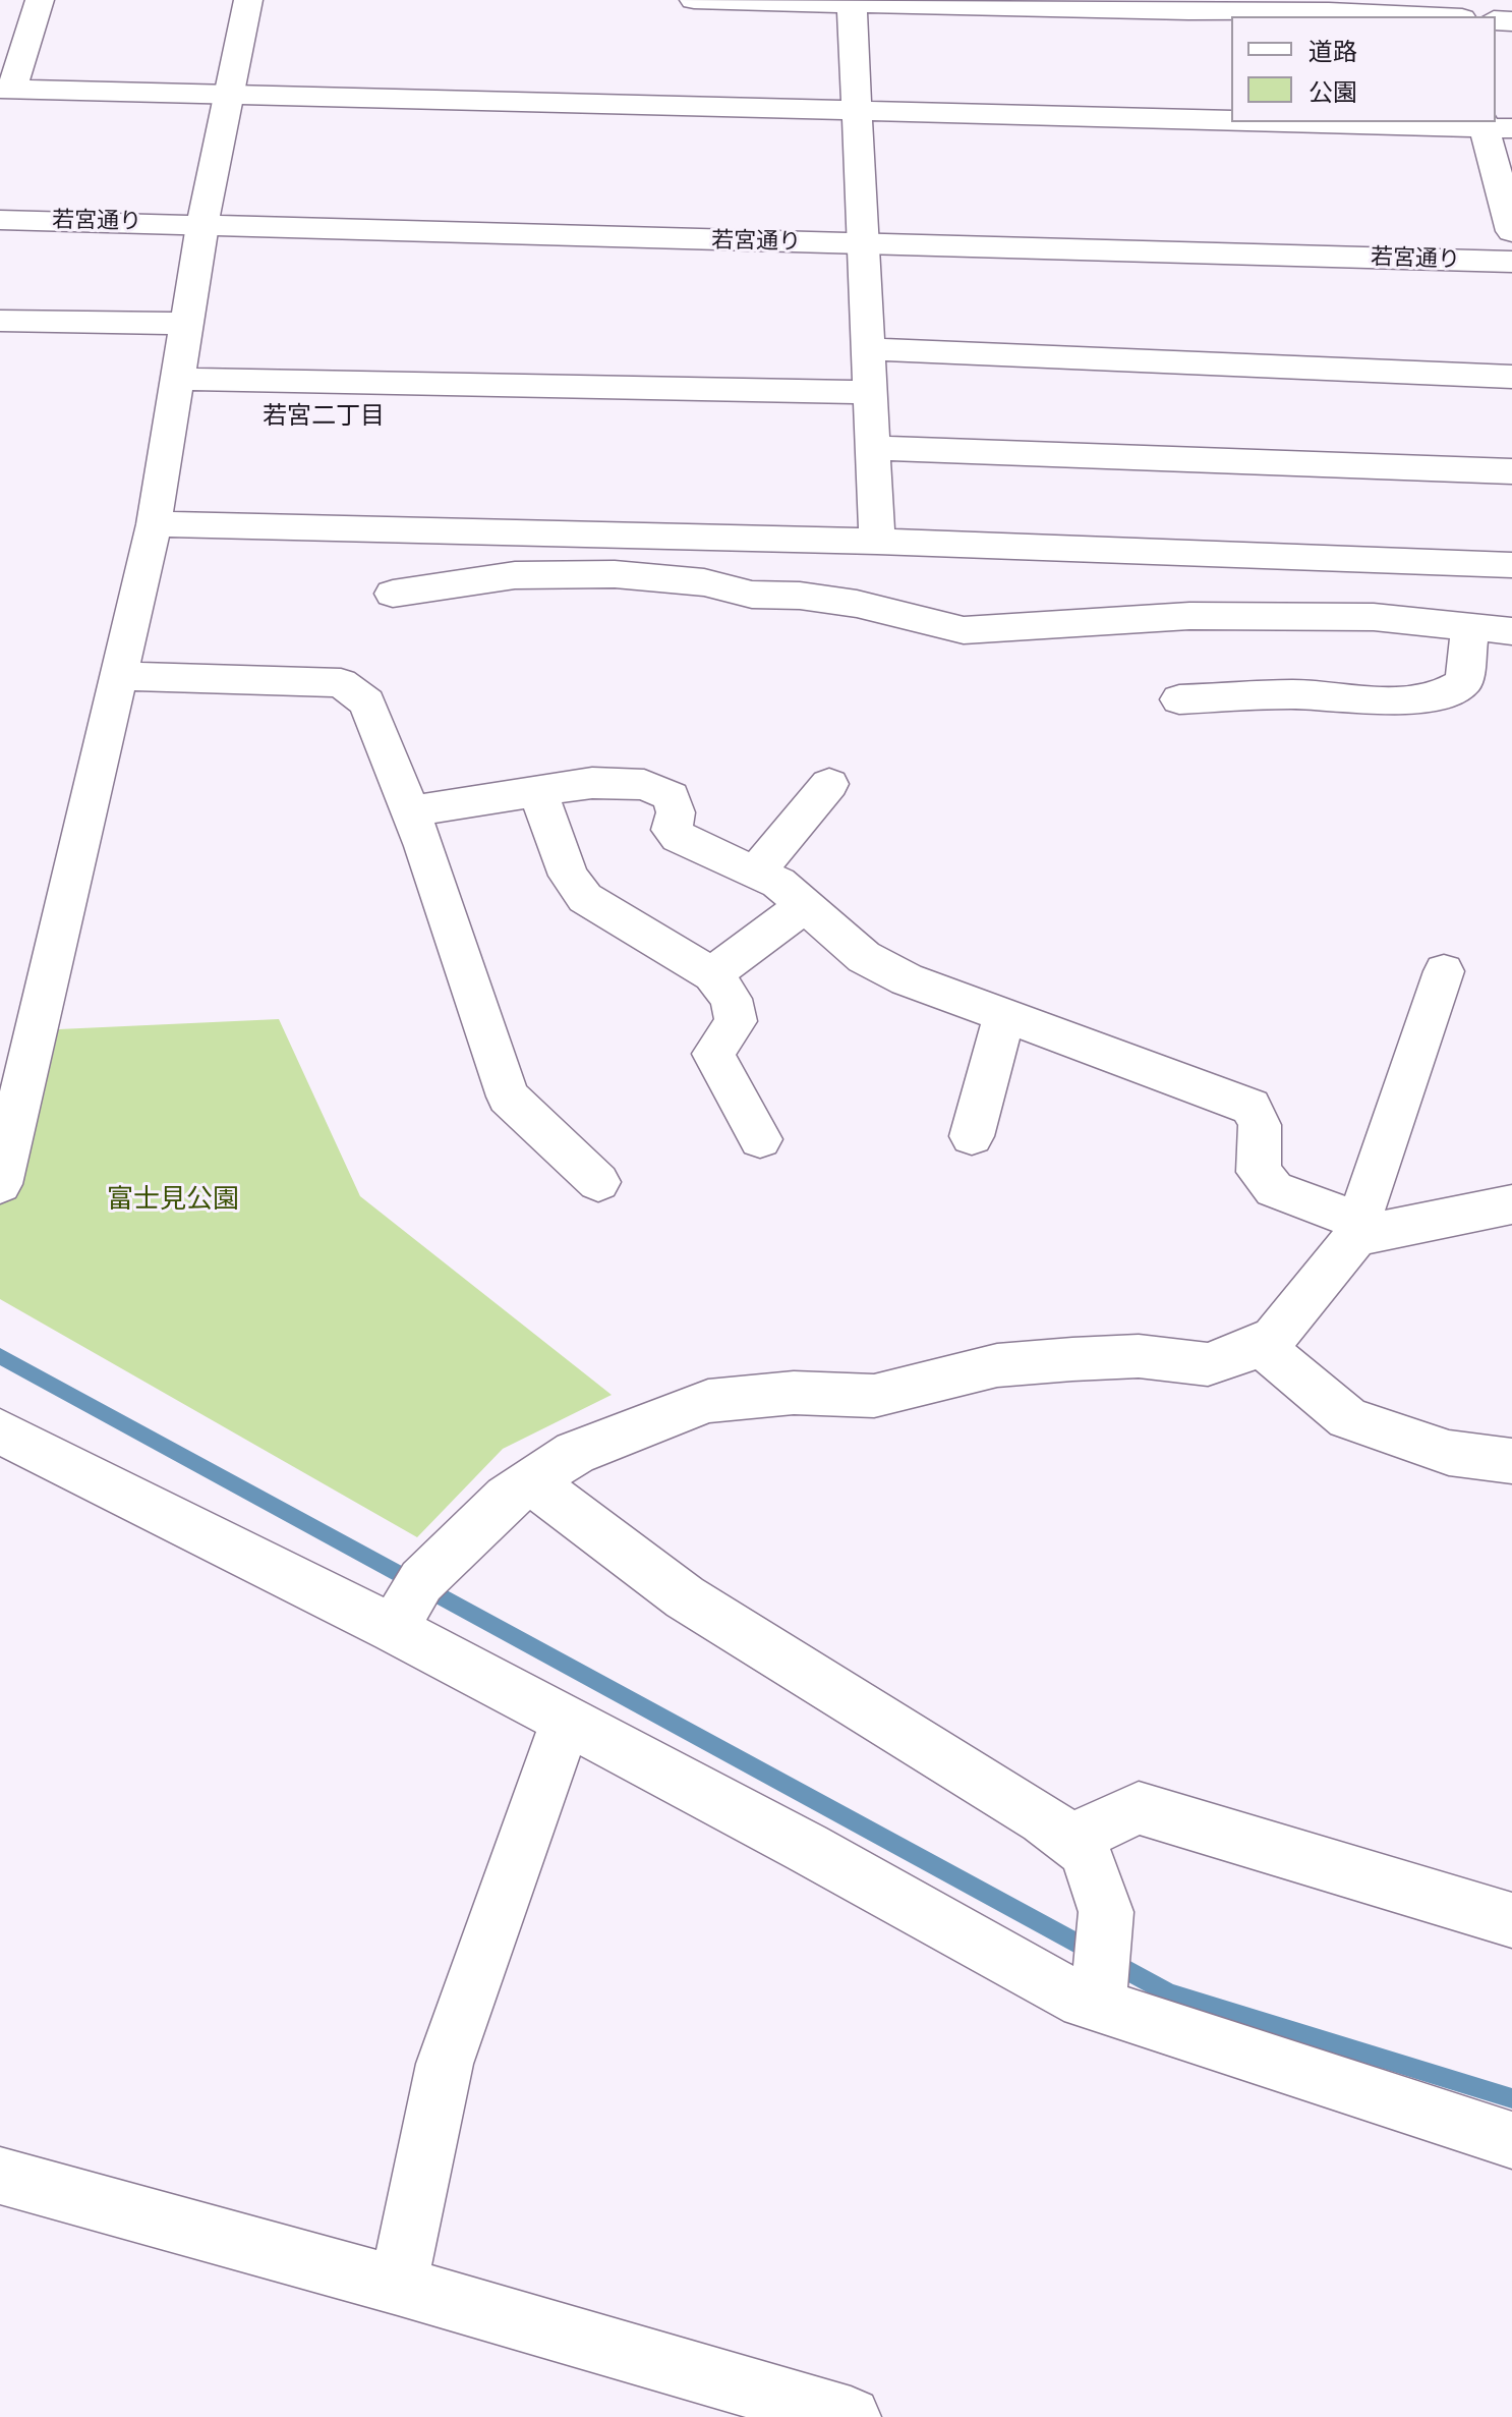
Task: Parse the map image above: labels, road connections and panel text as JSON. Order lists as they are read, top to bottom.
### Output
{
  "streets": {
    "street": ["若宮通り"]
  },
  "districts": ["若宮二丁目"],
  "parks": ["富士見公園"],
  "legend": ["道路", "公園"]
}
